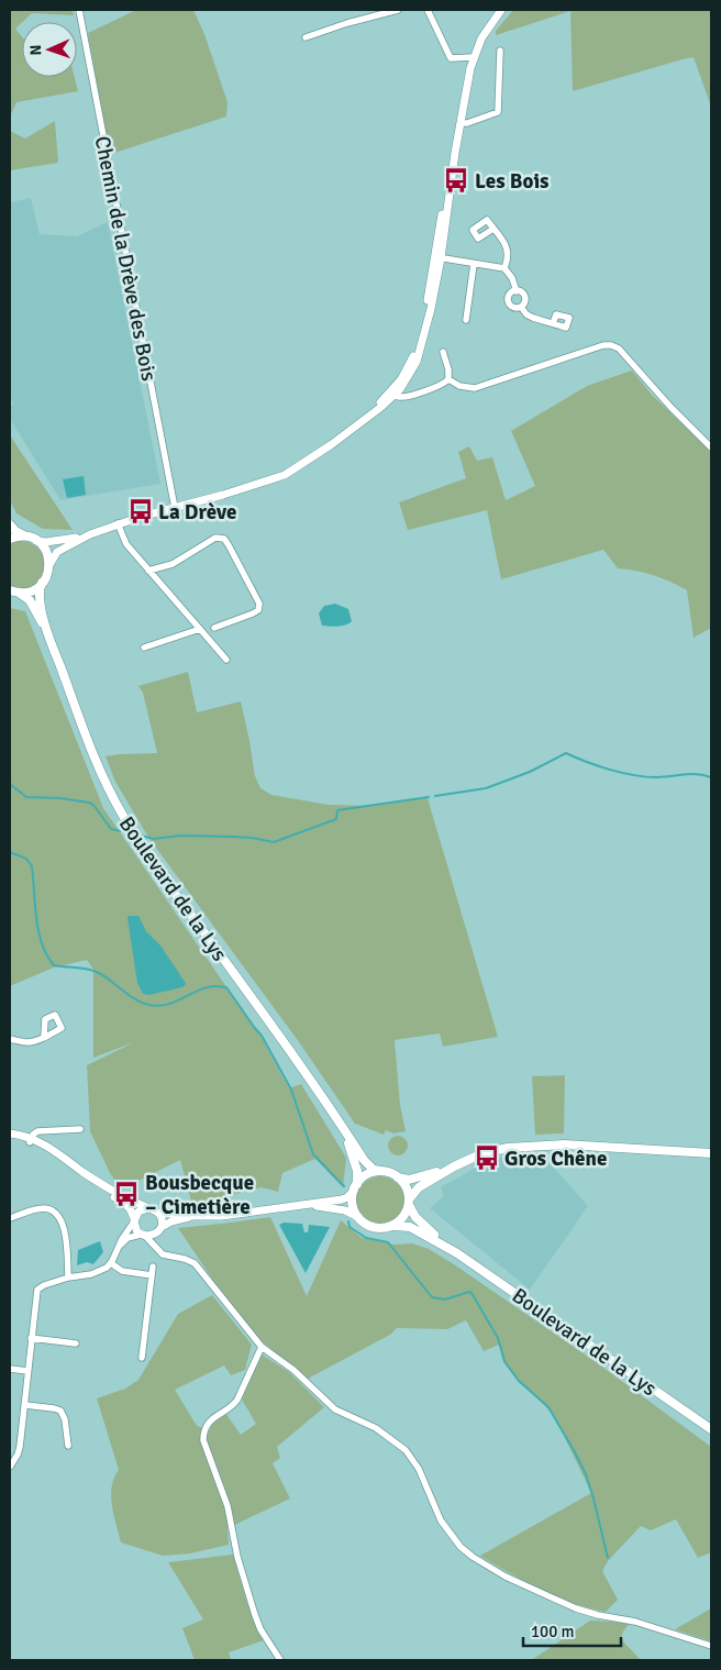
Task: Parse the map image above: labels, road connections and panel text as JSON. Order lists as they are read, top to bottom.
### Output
{
  "streets": {
    "main road": ["Boulevard de la Lys"],
    "street": ["Chemin de la Drève des Bois"]
  },
  "places": {
    "bus stop": [
      "Les Bois",
      "La Drève",
      "Gros Chêne",
      "Bousbecque – Cimetière"
    ]
  },
  "scale_bar": "100 m",
  "north": "left"
}
